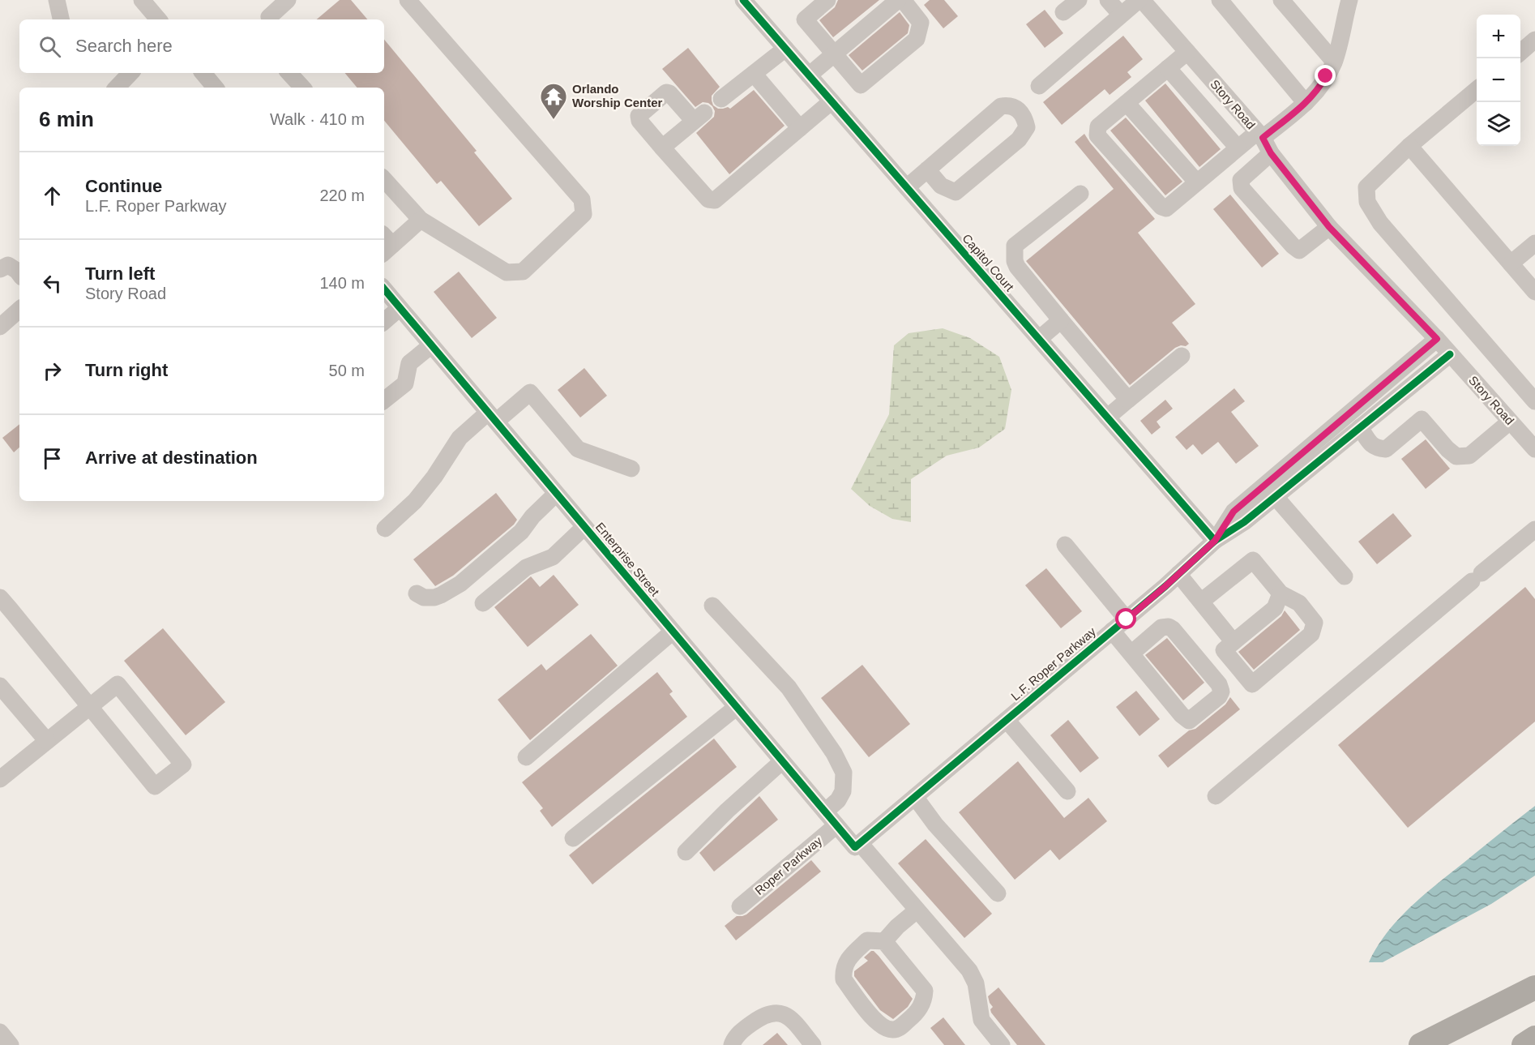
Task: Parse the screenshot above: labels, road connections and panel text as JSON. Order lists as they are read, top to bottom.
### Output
{
  "streets": {
    "street": [
      "Story Road",
      "Capitol Court",
      "Enterprise Street",
      "L.F. Roper Parkway",
      "Roper Parkway"
    ]
  },
  "crossings": [
    ["Story Road", "L.F. Roper Parkway"],
    ["Capitol Court", "L.F. Roper Parkway"],
    ["Enterprise Street", "L.F. Roper Parkway"],
    ["Enterprise Street", "Roper Parkway"]
  ],
  "places": {
    "temple": ["Orlando Worship Center"]
  },
  "page": {
    "map_buttons": ["+", "−"],
    "search": "Search here",
    "heading": ["6 min", "Walk · 410 m"],
    "list": [
      ["Continue", "L.F. Roper Parkway", "220 m"],
      ["Turn left", "Story Road", "140 m"],
      ["Turn right", "50 m"],
      "Arrive at destination"
    ]
  }
}
